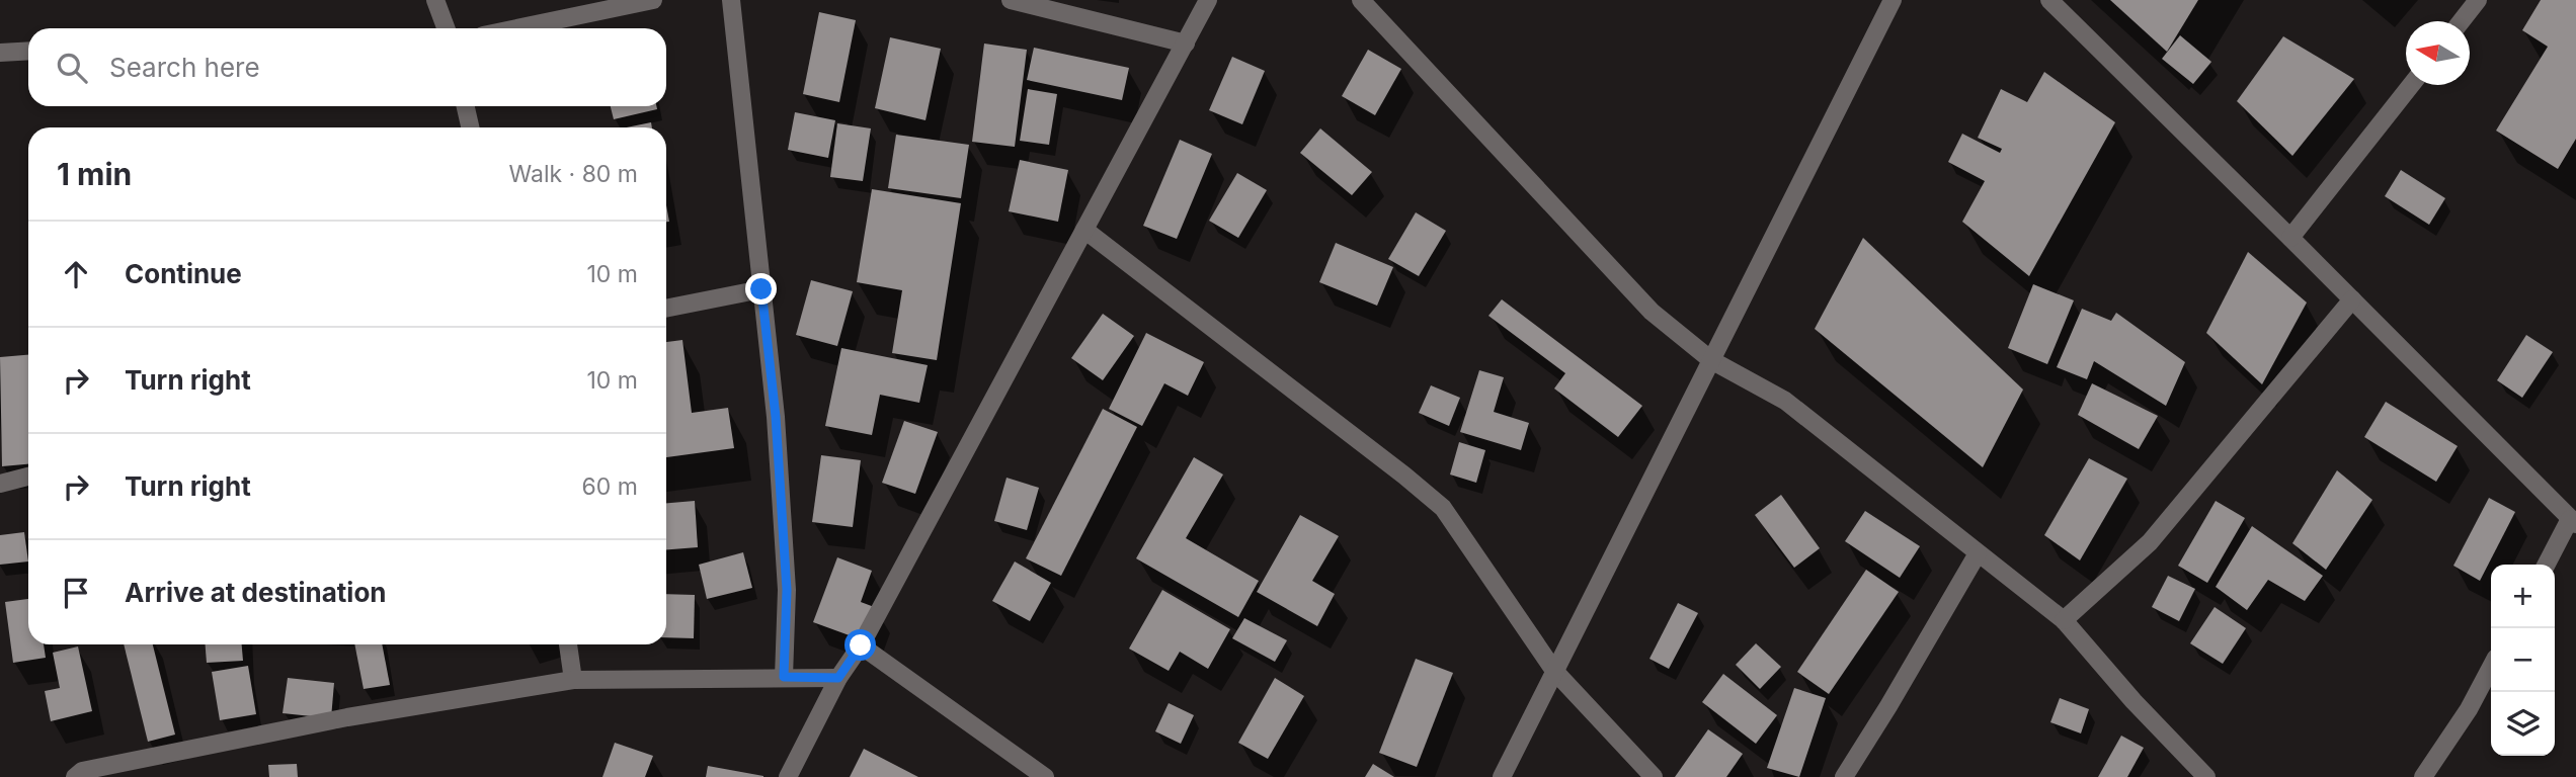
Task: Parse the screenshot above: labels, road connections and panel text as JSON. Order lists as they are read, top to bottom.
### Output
{
  "north": "left",
  "page": {
    "search": "Search here",
    "heading": ["1 min", "Walk · 80 m"],
    "list": [
      ["Continue", "10 m"],
      ["Turn right", "10 m"],
      ["Turn right", "60 m"],
      "Arrive at destination"
    ],
    "map_buttons": ["+", "−"]
  }
}
